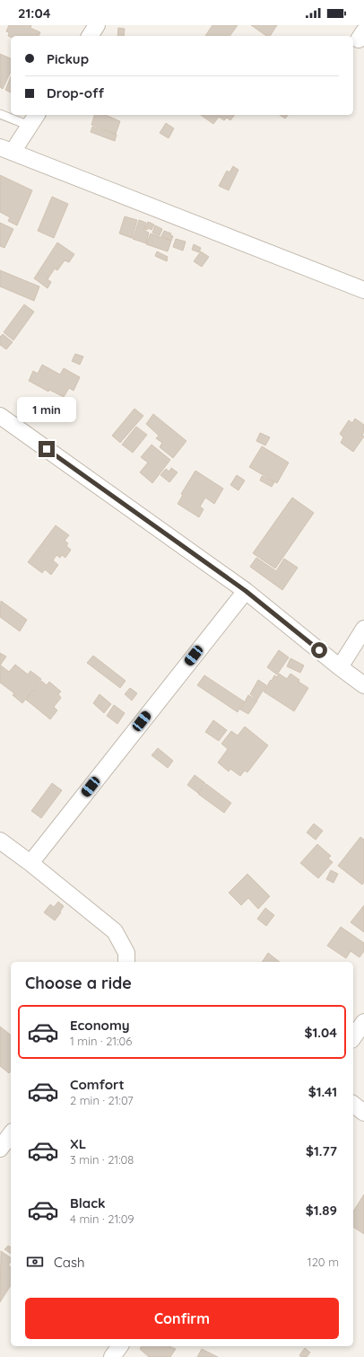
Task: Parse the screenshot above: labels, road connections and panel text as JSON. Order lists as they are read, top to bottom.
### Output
{
  "page": {
    "status": "21:04",
    "banner": ["Pickup", "Drop-off"],
    "bubble": "1 min",
    "heading": "Choose a ride",
    "list": [
      {
        "name": "Economy",
        "note": "1 min · 21:06",
        "value": "$1.04"
      },
      {
        "name": "Comfort",
        "note": "2 min · 21:07",
        "value": "$1.41"
      },
      {
        "name": "XL",
        "note": "3 min · 21:08",
        "value": "$1.77"
      },
      {
        "name": "Black",
        "note": "4 min · 21:09",
        "value": "$1.89"
      }
    ],
    "pay": ["Cash", "120 m"],
    "buttons": "Confirm"
  }
}
